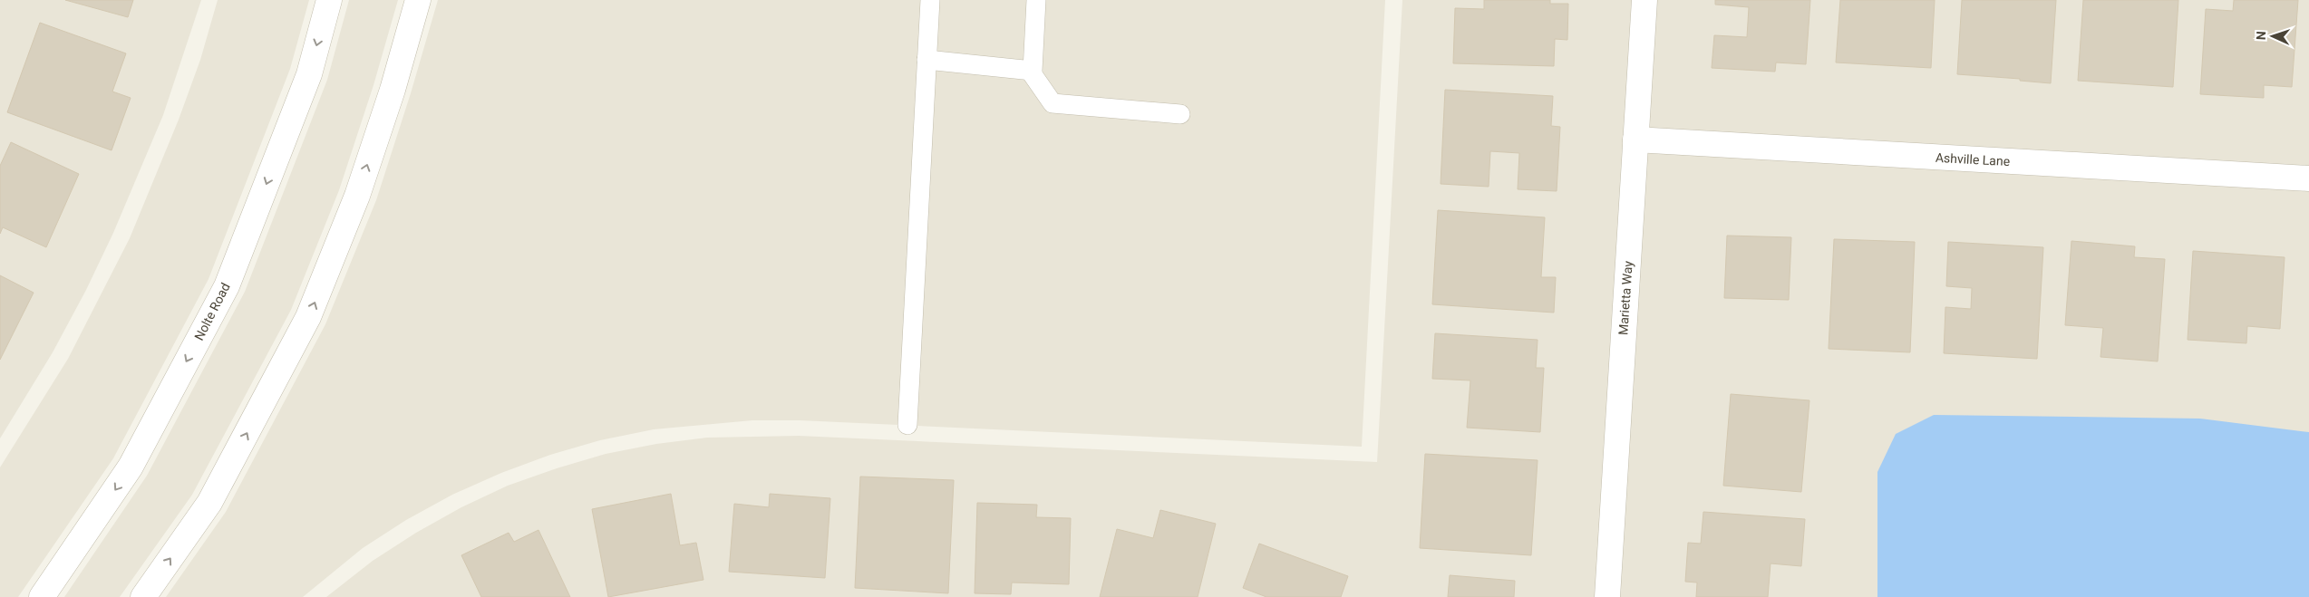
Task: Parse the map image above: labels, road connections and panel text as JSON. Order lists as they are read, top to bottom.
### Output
{
  "streets": {
    "street": ["Ashville Lane", "Marietta Way", "Nolte Road"]
  },
  "crossings": [
    ["Ashville Lane", "Marietta Way"]
  ],
  "north": "left"
}
